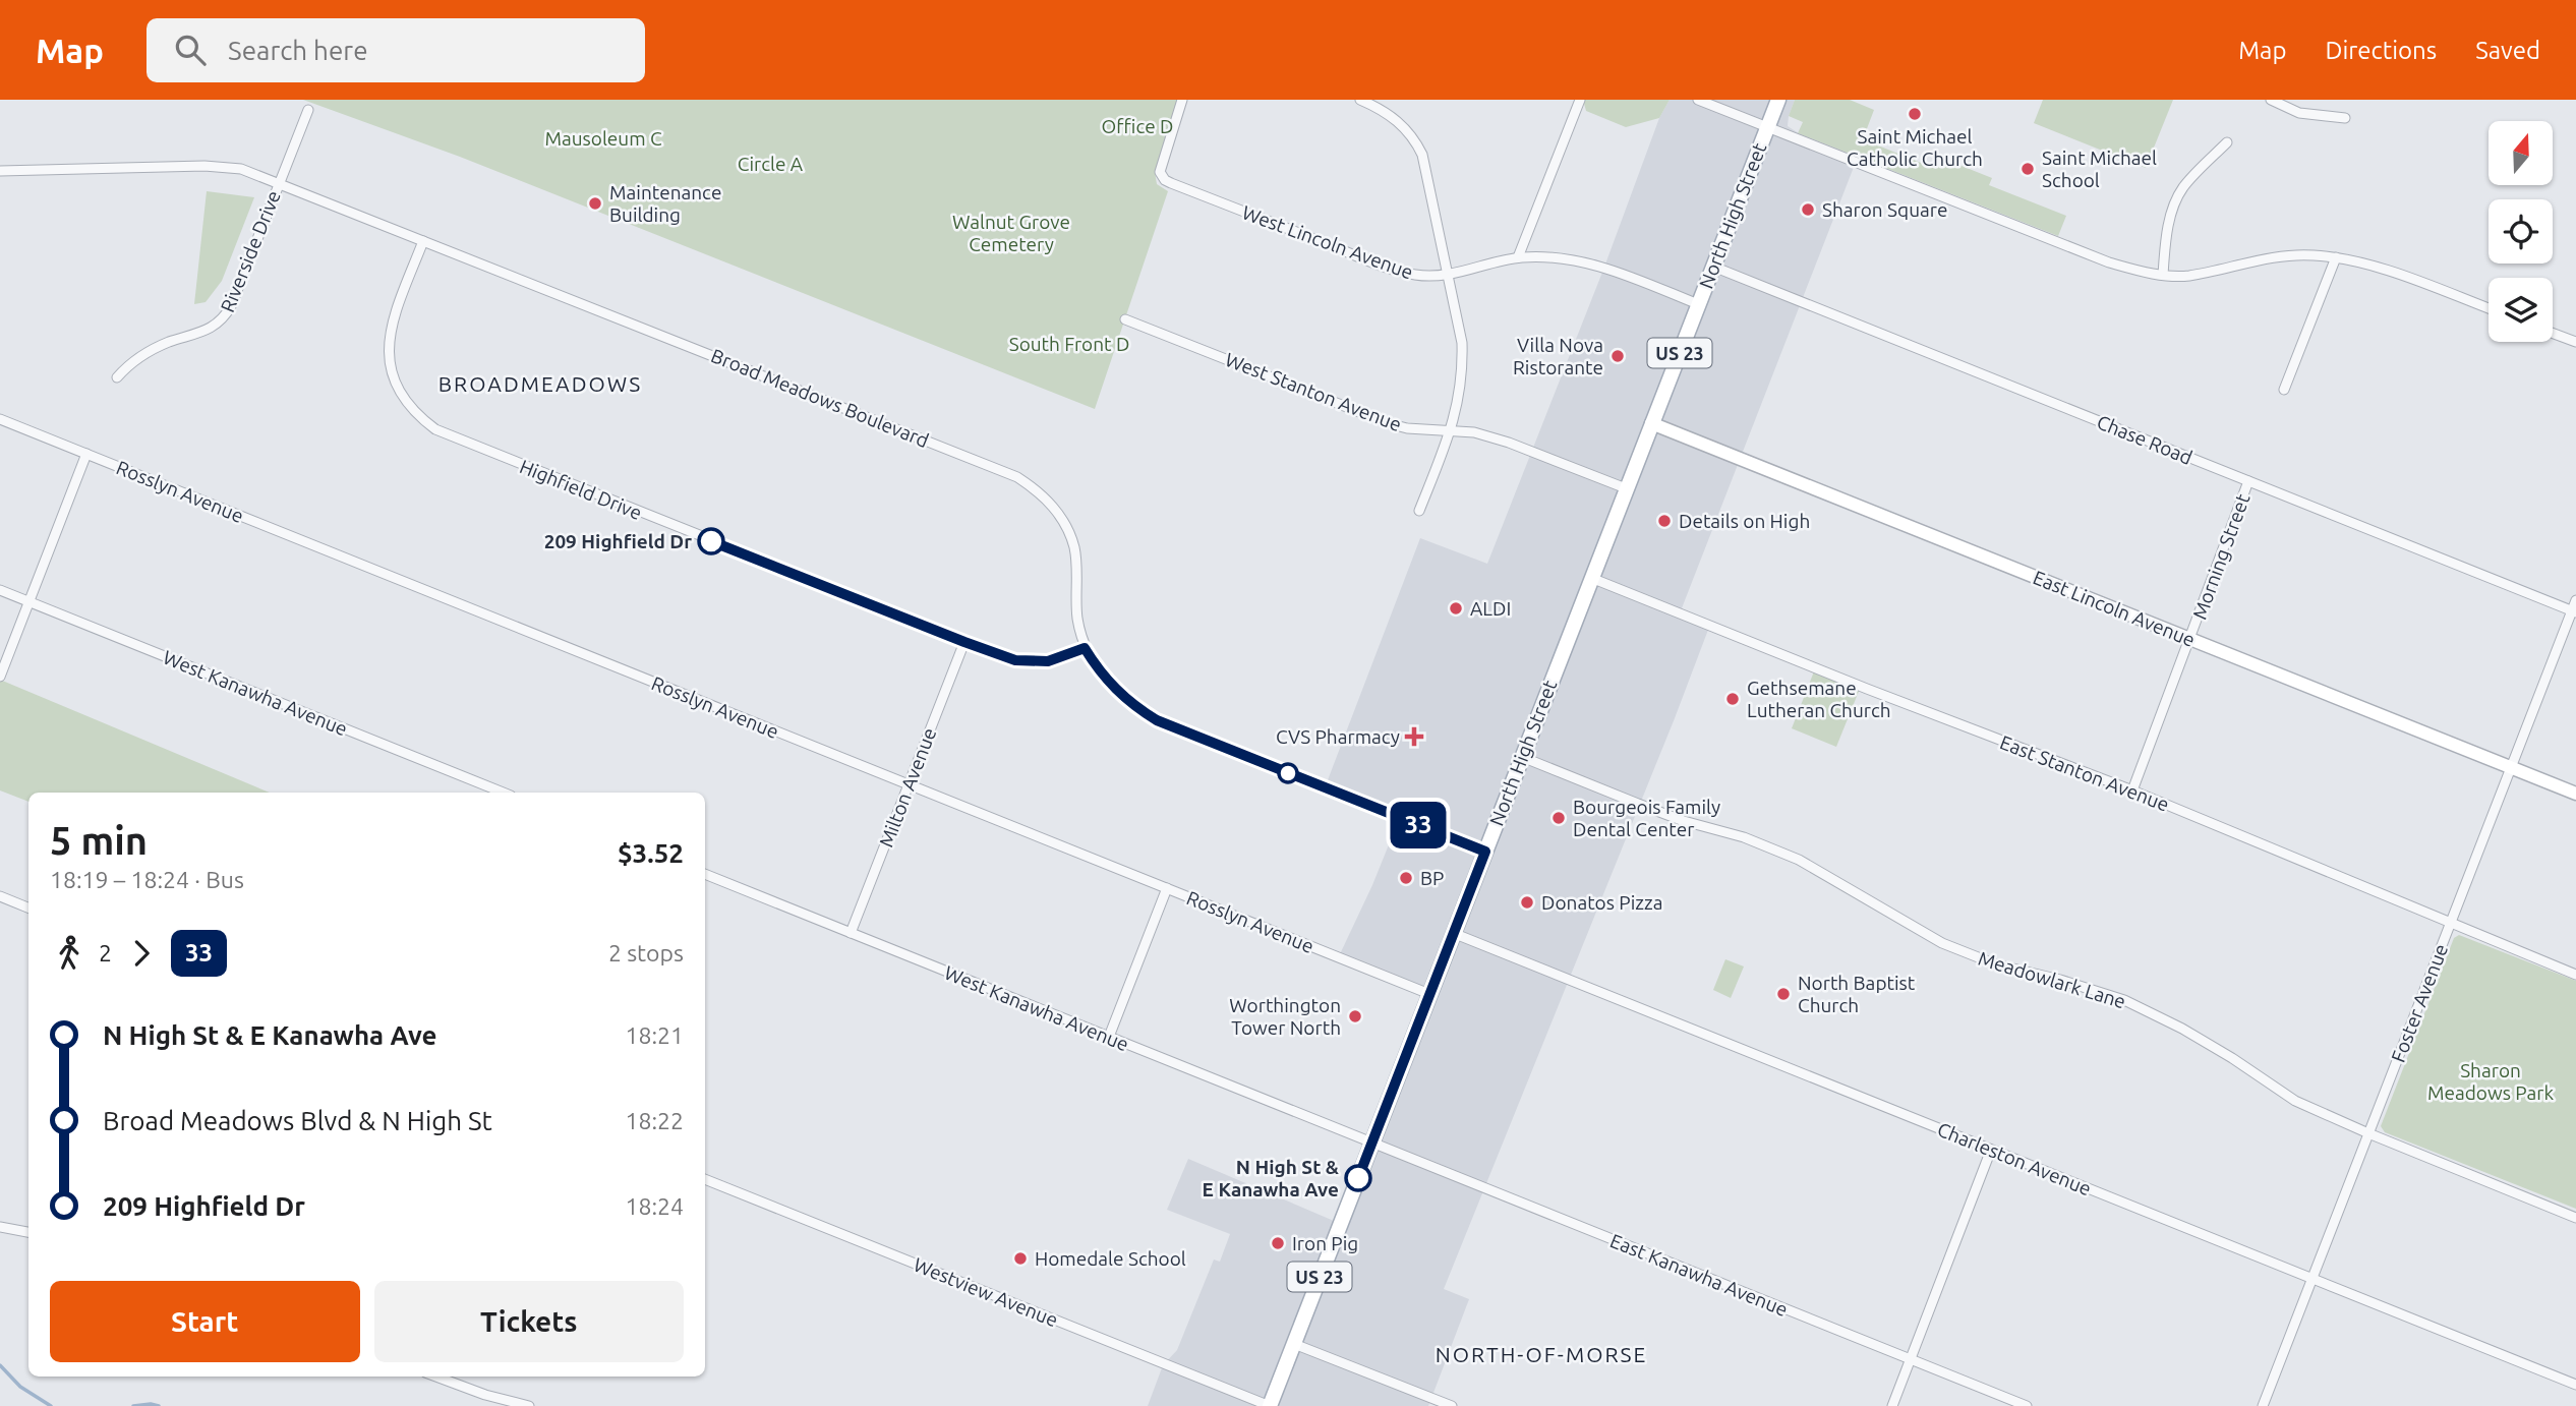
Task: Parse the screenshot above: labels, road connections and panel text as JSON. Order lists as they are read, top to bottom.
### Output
{
  "streets": {
    "main road": ["North High Street", "US 23", "East Lincoln Avenue"],
    "street": [
      "West Lincoln Avenue",
      "Riverside Drive",
      "West Stanton Avenue",
      "Broad Meadows Boulevard",
      "Chase Road",
      "Highfield Drive",
      "Rosslyn Avenue",
      "Morning Street",
      "West Kanawha Avenue",
      "East Stanton Avenue",
      "Milton Avenue",
      "Meadowlark Lane",
      "Foster Avenue",
      "Charleston Avenue",
      "East Kanawha Avenue",
      "Westview Avenue"
    ]
  },
  "crossings": [
    ["North High Street", "West Lincoln Avenue"],
    ["North High Street", "West Stanton Avenue"],
    ["North High Street", "Broad Meadows Boulevard"],
    ["North High Street", "Chase Road"],
    ["North High Street", "Rosslyn Avenue"],
    ["North High Street", "East Lincoln Avenue"],
    ["North High Street", "West Kanawha Avenue"],
    ["North High Street", "East Stanton Avenue"],
    ["North High Street", "Meadowlark Lane"],
    ["North High Street", "Charleston Avenue"],
    ["North High Street", "East Kanawha Avenue"],
    ["North High Street", "Westview Avenue"],
    ["Riverside Drive", "Broad Meadows Boulevard"],
    ["Broad Meadows Boulevard", "Highfield Drive"],
    ["Chase Road", "Morning Street"],
    ["Chase Road", "Foster Avenue"],
    ["Highfield Drive", "Milton Avenue"],
    ["Rosslyn Avenue", "Milton Avenue"],
    ["Morning Street", "East Lincoln Avenue"],
    ["Morning Street", "East Stanton Avenue"],
    ["East Lincoln Avenue", "Foster Avenue"],
    ["West Kanawha Avenue", "Milton Avenue"],
    ["West Kanawha Avenue", "East Kanawha Avenue"],
    ["East Stanton Avenue", "Foster Avenue"],
    ["Meadowlark Lane", "Foster Avenue"],
    ["Foster Avenue", "Charleston Avenue"]
  ],
  "districts": ["BROADMEADOWS", "NORTH-OF-MORSE"],
  "parks": [
    "Office D",
    "Mausoleum C",
    "Circle A",
    "Walnut Grove Cemetery",
    "South Front D",
    "Sharon Meadows Park"
  ],
  "places": {
    "other": [
      "Saint Michael Catholic Church",
      "Saint Michael School",
      "Maintenance Building",
      "Sharon Square",
      "Villa Nova Ristorante",
      "Details on High",
      "209 Highfield Dr",
      "ALDI",
      "Gethsemane Lutheran Church",
      "Bourgeois Family Dental Center",
      "BP",
      "Donatos Pizza",
      "North Baptist Church",
      "Worthington Tower North",
      "N High St & E Kanawha Ave",
      "Iron Pig",
      "Homedale School"
    ],
    "health": ["CVS Pharmacy"]
  },
  "lines": ["bus line 33"],
  "north": "top",
  "page": {
    "header": "Map",
    "search": "Search here",
    "nav": ["Map", "Directions", "Saved"],
    "on_map": "33",
    "heading": ["5 min", "18:19 – 18:24 · Bus", "$3.52"],
    "legs": ["2", "33", "2 stops"],
    "list": [
      {
        "name": "N High St & E Kanawha Ave",
        "value": "18:21"
      },
      {
        "name": "Broad Meadows Blvd & N High St",
        "value": "18:22"
      },
      {
        "name": "209 Highfield Dr",
        "value": "18:24"
      }
    ],
    "buttons": ["Start", "Tickets"]
  }
}
